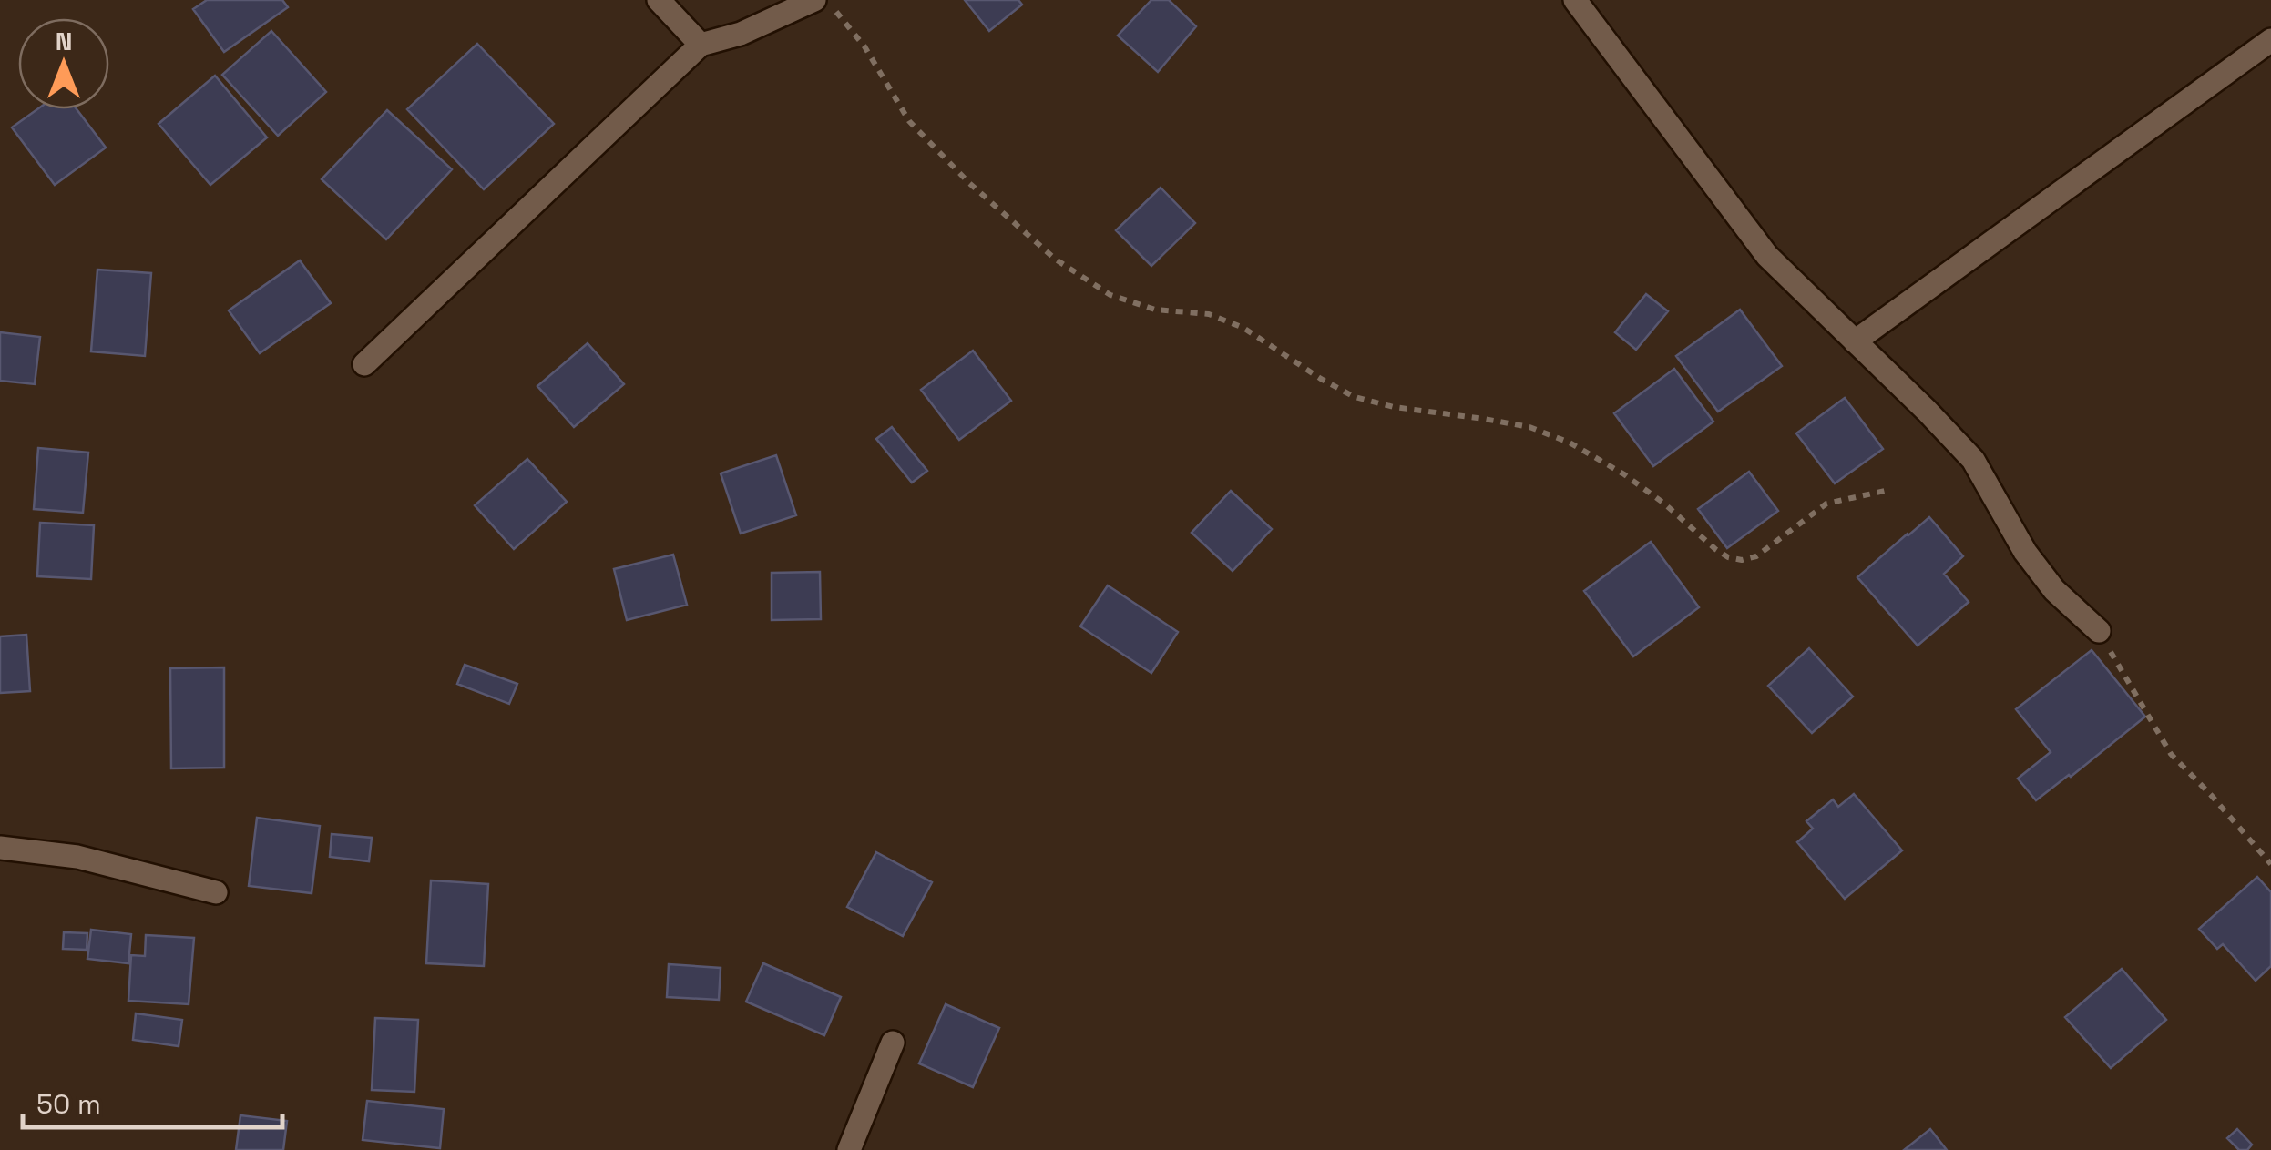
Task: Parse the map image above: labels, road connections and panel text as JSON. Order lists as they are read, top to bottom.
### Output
{
  "scale_bar": "50 m",
  "north": "top"
}
